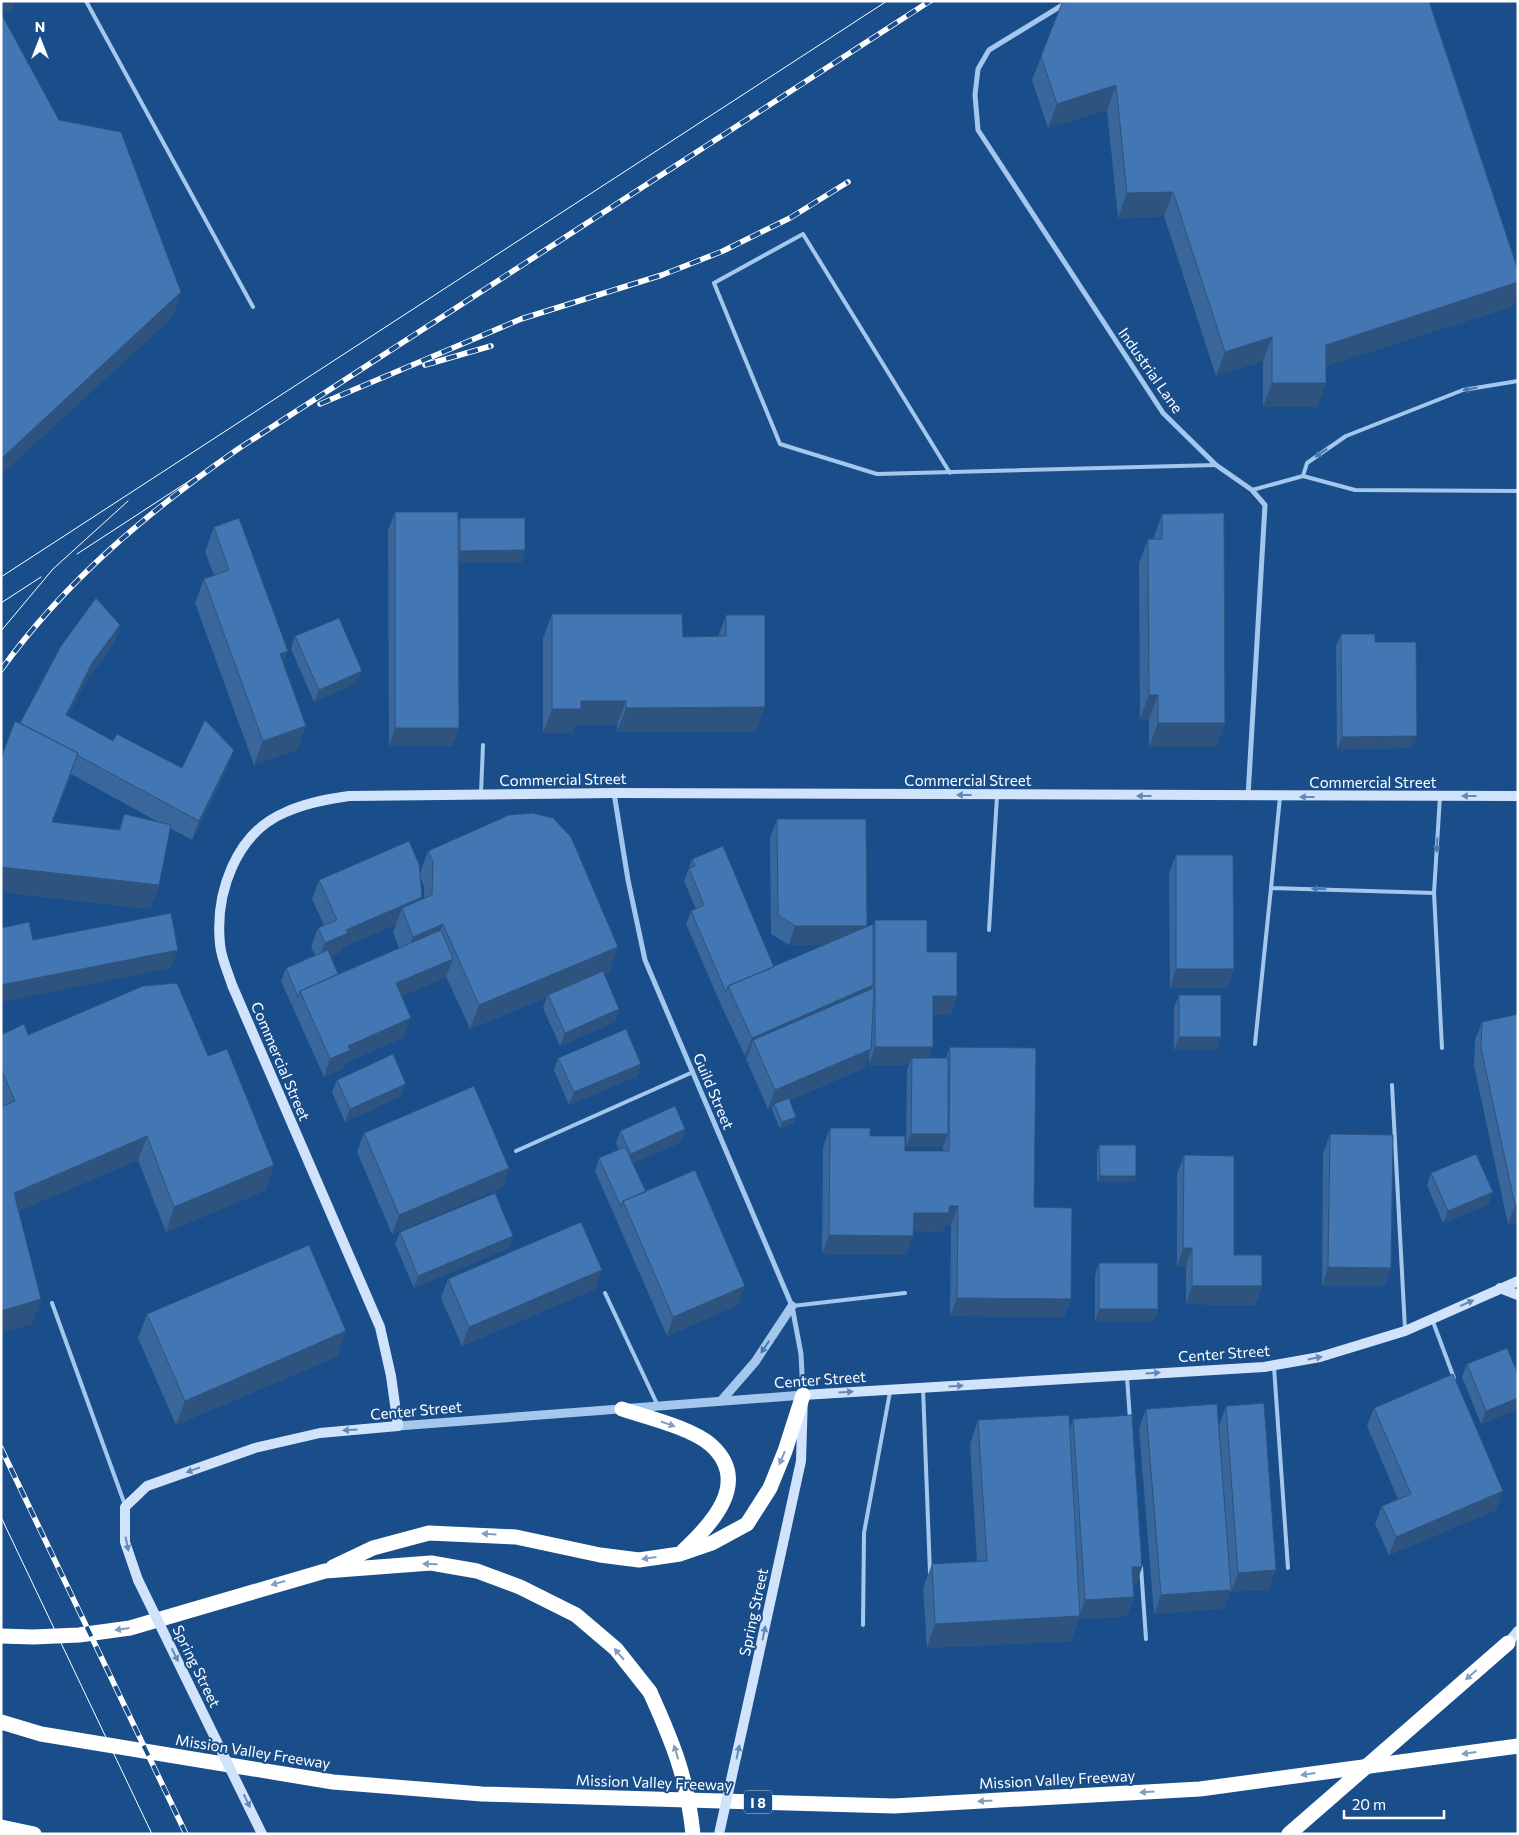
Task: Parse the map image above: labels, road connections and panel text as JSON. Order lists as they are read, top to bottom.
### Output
{
  "streets": {
    "highway": ["Mission Valley Freeway", "I 8"],
    "main road": ["Commercial Street", "Center Street", "Spring Street"],
    "street": ["Industrial Lane", "Guild Street"]
  },
  "crossings": [
    ["Industrial Lane", "Commercial Street"],
    ["Commercial Street", "Guild Street"],
    ["Commercial Street", "Center Street"],
    ["Guild Street", "Center Street"],
    ["Guild Street", "Spring Street"],
    ["Center Street", "Spring Street"]
  ],
  "one_way": ["Commercial Street", "Mission Valley Freeway"],
  "scale_bar": "20 m",
  "north": "top"
}
